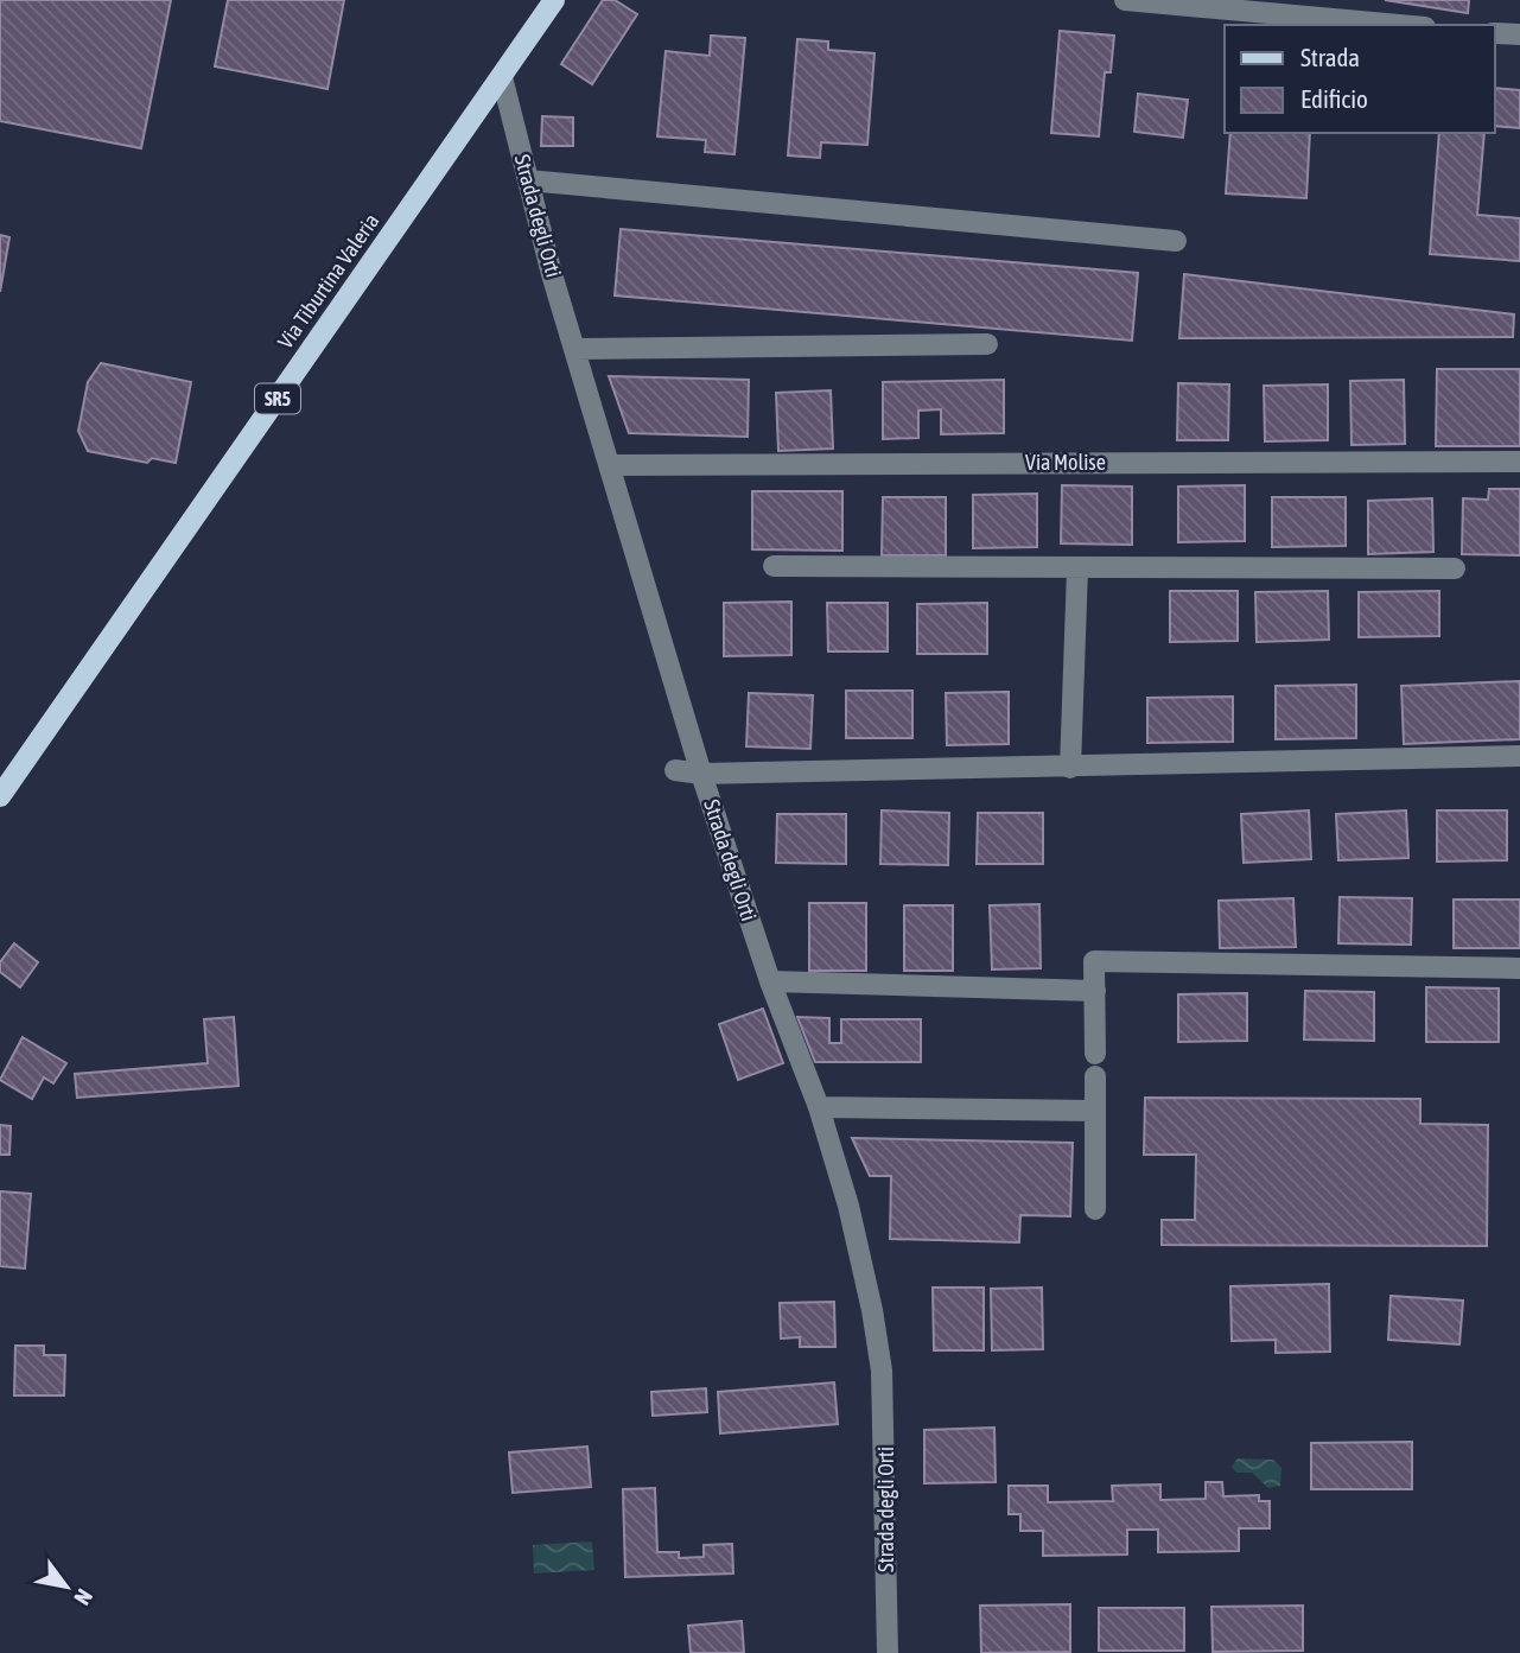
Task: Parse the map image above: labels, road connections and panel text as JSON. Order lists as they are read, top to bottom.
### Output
{
  "streets": {
    "main road": ["Via Tiburtina Valeria", "SR5"],
    "street": ["Strada degli Orti", "Via Molise"]
  },
  "crossings": [
    ["Strada degli Orti", "Via Tiburtina Valeria"],
    ["Strada degli Orti", "Via Molise"]
  ],
  "legend": ["Strada", "Edificio"],
  "north": "bottom right"
}
